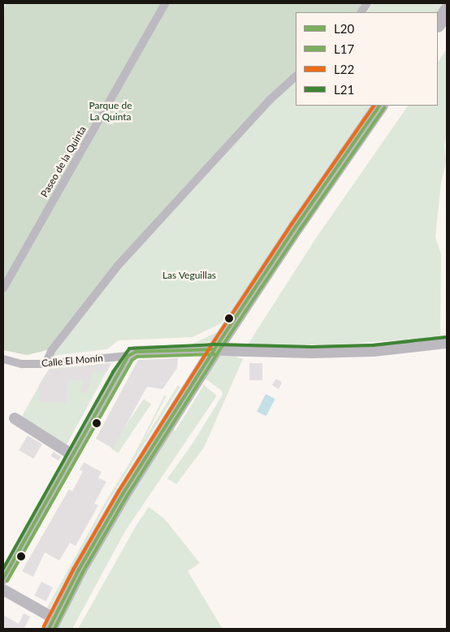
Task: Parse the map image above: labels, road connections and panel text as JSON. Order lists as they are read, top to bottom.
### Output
{
  "streets": {
    "street": ["Paseo de la Quinta", "Calle El Monín"]
  },
  "parks": ["Parque de La Quinta", "Las Veguillas"],
  "lines": [
    "transit line L20",
    "transit line L22",
    "transit line L17",
    "transit line L21"
  ],
  "legend": [
    "L20",
    "L17",
    "L22",
    "L21"
  ]
}
